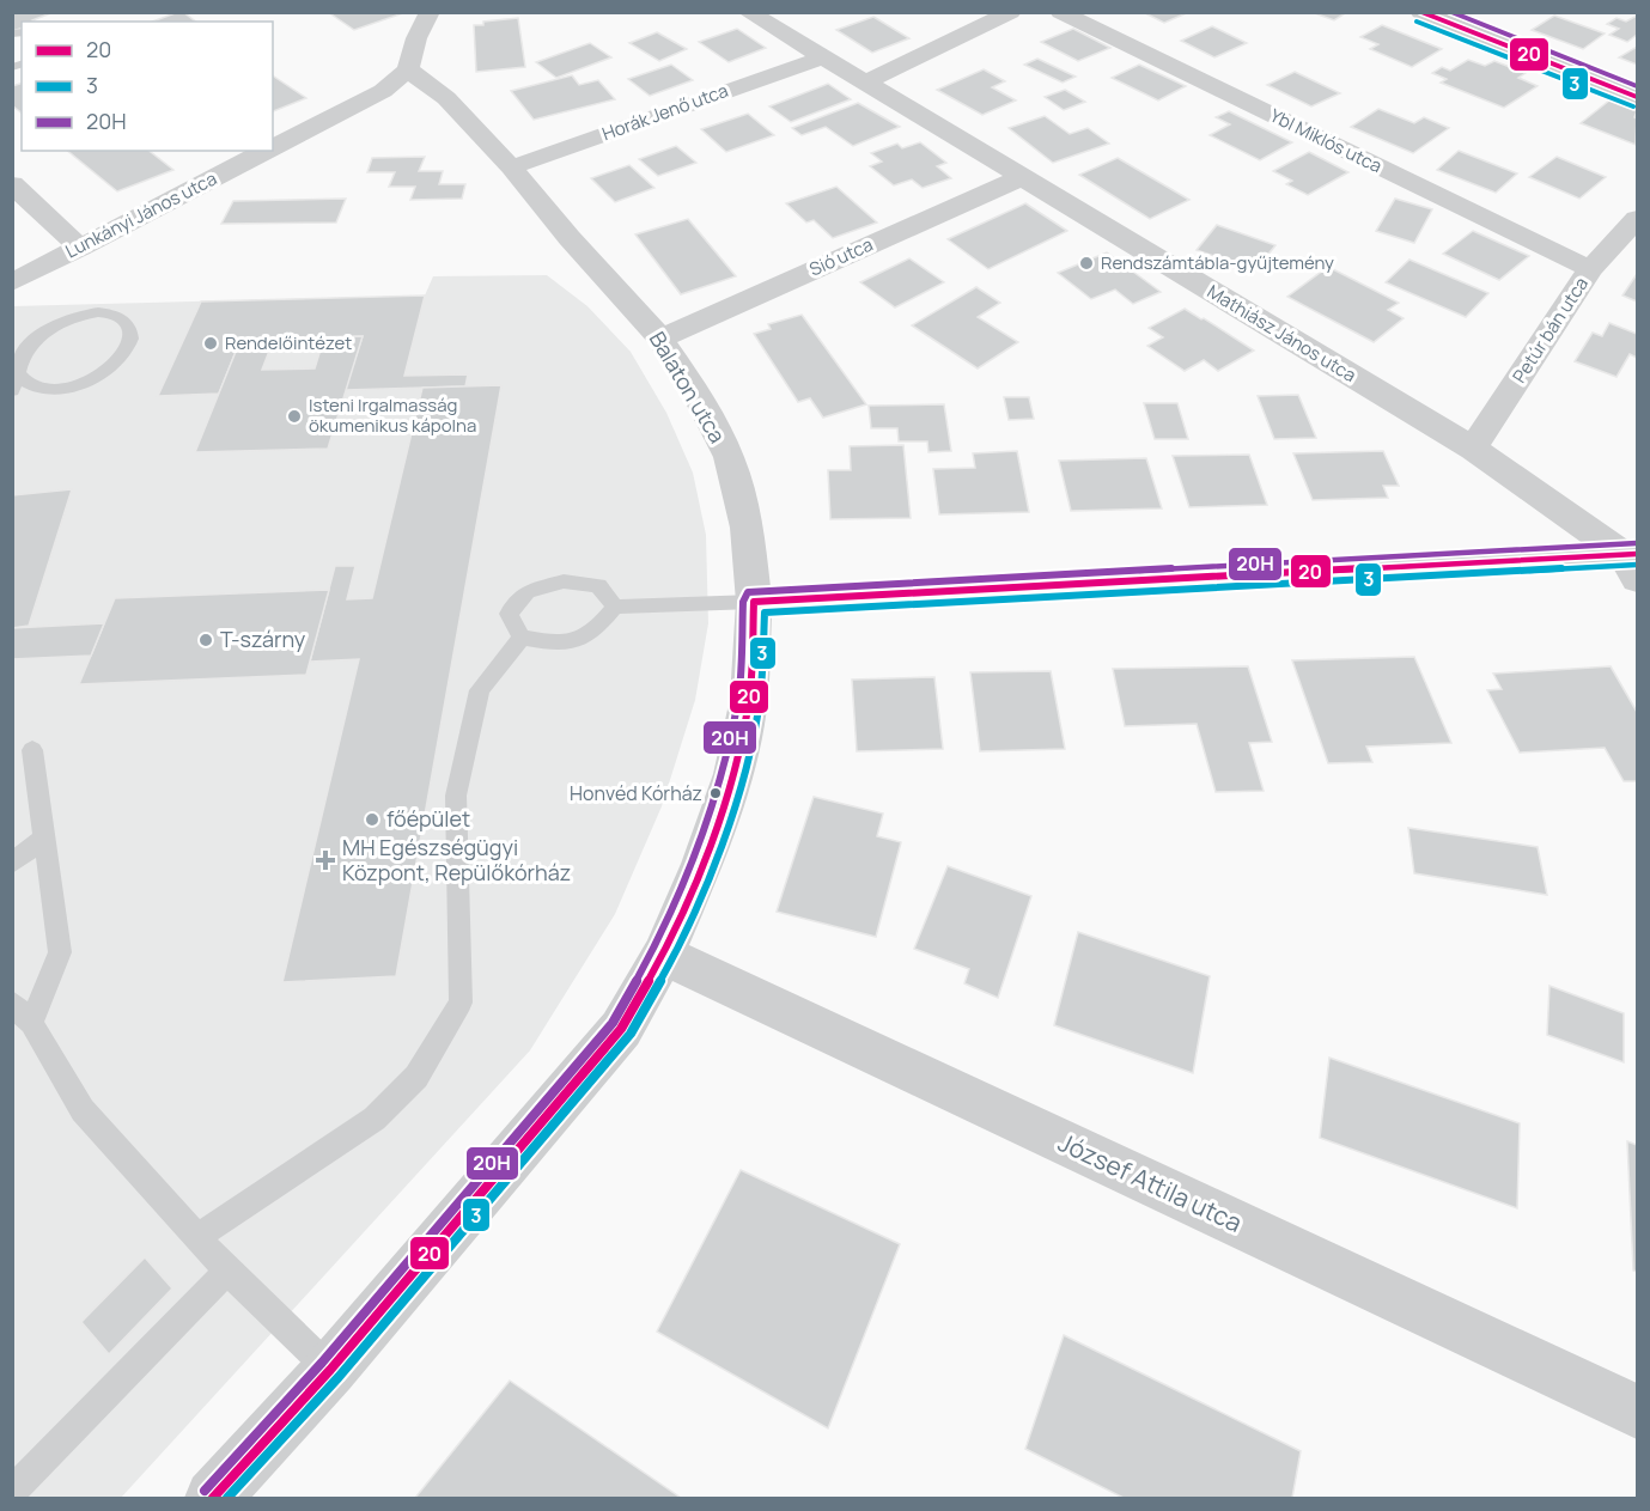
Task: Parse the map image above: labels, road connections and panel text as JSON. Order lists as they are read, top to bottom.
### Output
{
  "streets": {
    "street": [
      "Horák Jenő utca",
      "Ybl Miklós utca",
      "Lunkányi János utca",
      "Sió utca",
      "Petúr bán utca",
      "Mathiász János utca",
      "Balaton utca",
      "József Attila utca"
    ]
  },
  "crossings": [
    ["Horák Jenő utca", "Mathiász János utca"],
    ["Horák Jenő utca", "Balaton utca"],
    ["Ybl Miklós utca", "Petúr bán utca"],
    ["Lunkányi János utca", "Balaton utca"],
    ["Sió utca", "Mathiász János utca"],
    ["Sió utca", "Balaton utca"],
    ["Petúr bán utca", "Mathiász János utca"],
    ["Balaton utca", "József Attila utca"]
  ],
  "places": {
    "other": [
      "Rendszámtábla-gyűjtemény",
      "Rendelőintézet",
      "Isteni Irgalmasság ökumenikus kápolna",
      "T-szárny",
      "Honvéd Kórház",
      "főépület"
    ],
    "health": ["MH Egészségügyi Központ, Repülőkórház"]
  },
  "lines": ["transit line 20", "transit line 20H", "transit line 3"],
  "legend": ["20", "3", "20H"]
}
